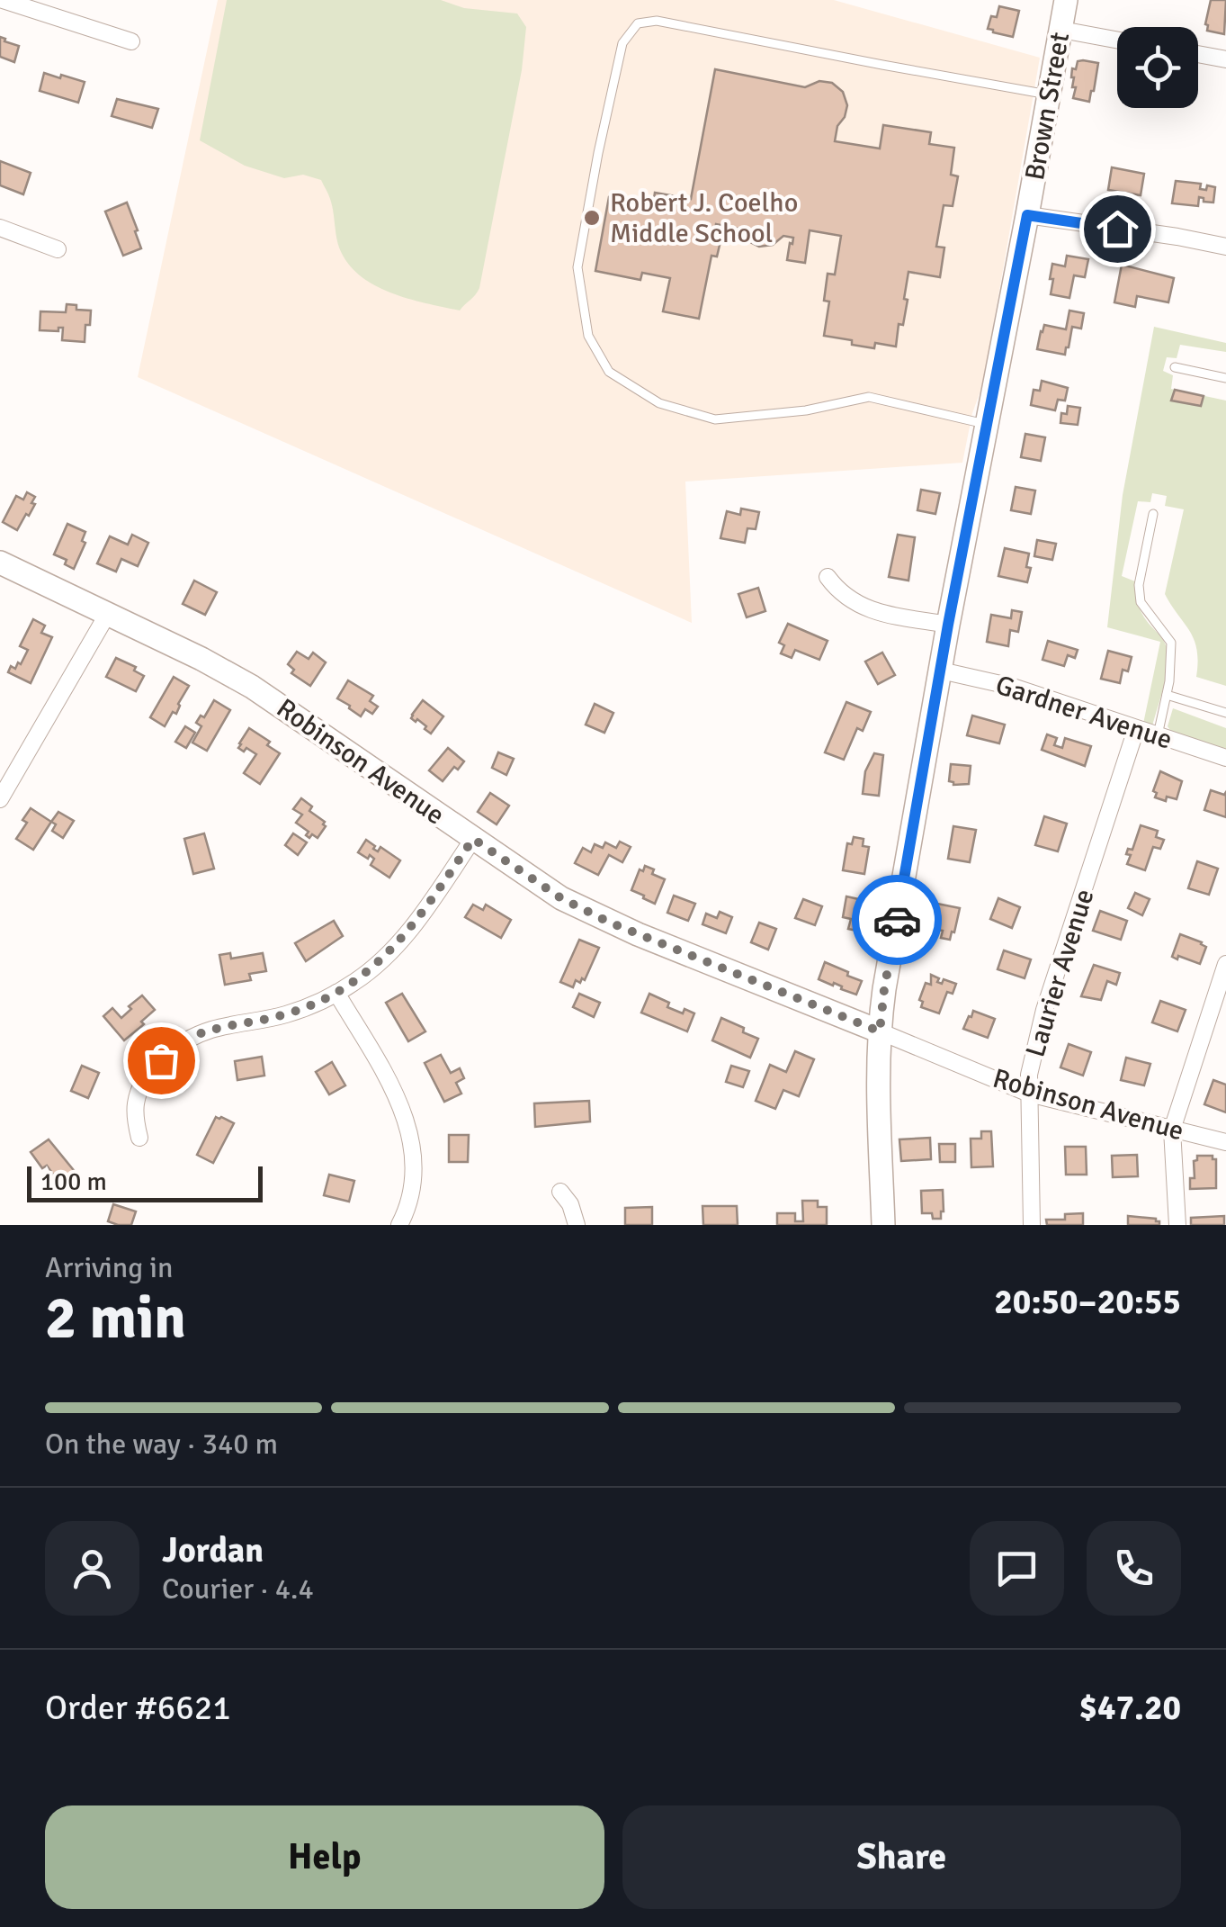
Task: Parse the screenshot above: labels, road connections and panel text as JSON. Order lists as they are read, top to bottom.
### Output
{
  "streets": {
    "street": [
      "Brown Street",
      "Gardner Avenue",
      "Robinson Avenue",
      "Laurier Avenue"
    ]
  },
  "crossings": [
    ["Brown Street", "Gardner Avenue"],
    ["Brown Street", "Robinson Avenue"],
    ["Gardner Avenue", "Laurier Avenue"],
    ["Robinson Avenue", "Laurier Avenue"]
  ],
  "places": ["Robert J. Coelho Middle School"],
  "scale_bar": "100 m",
  "page": {
    "scale": "100 m",
    "heading": ["2 min", "Arriving in", "20:50–20:55"],
    "panel": [
      "Jordan",
      "Courier · 4.4",
      "Order #6621",
      "$47.20"
    ],
    "bar": "On the way · 340 m",
    "buttons": ["Help", "Share"]
  }
}
